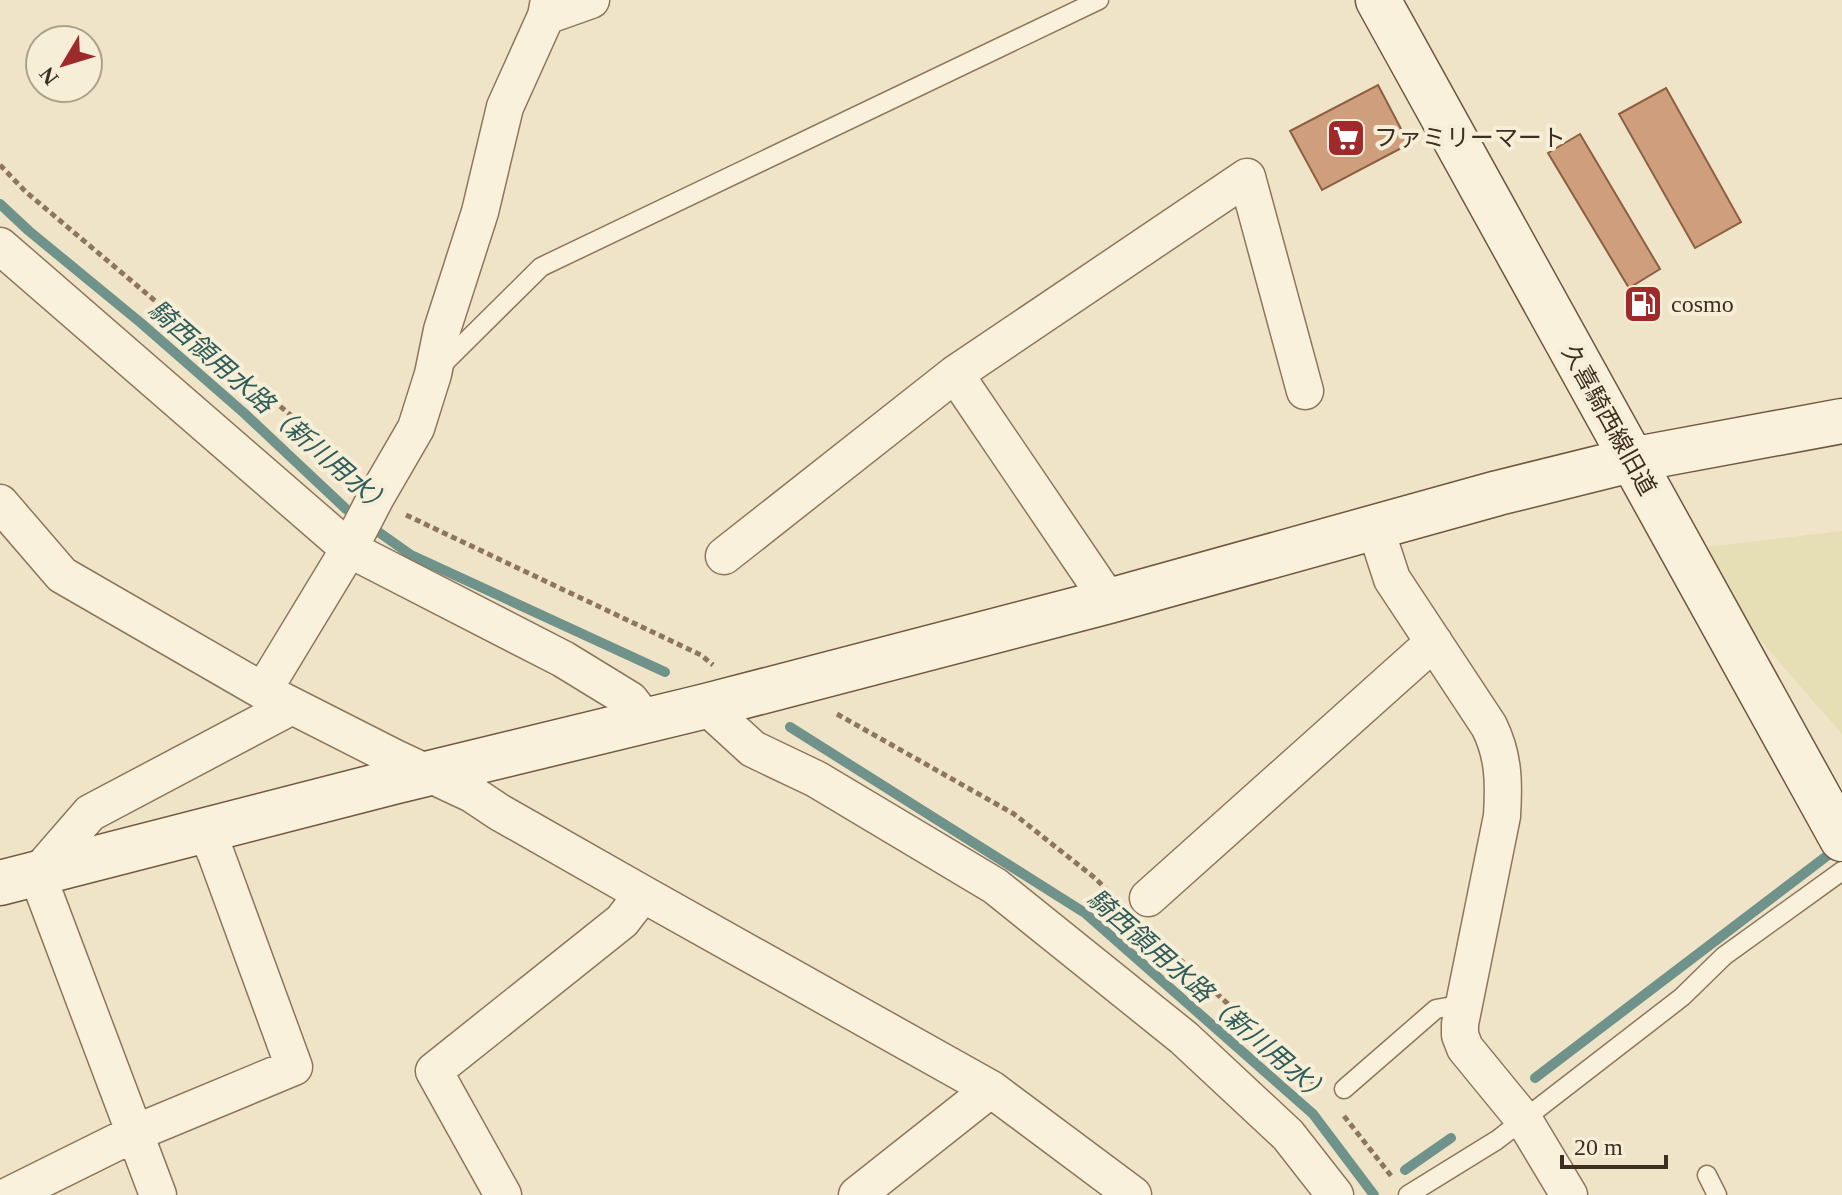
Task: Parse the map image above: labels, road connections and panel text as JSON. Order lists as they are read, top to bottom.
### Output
{
  "streets": {
    "street": ["久喜騎西線旧道"]
  },
  "water": ["騎西領用水路（新川用水）"],
  "places": {
    "supermarket": ["ファミリーマート"],
    "fuel station": ["cosmo"]
  },
  "scale_bar": "20 m",
  "north": "bottom left"
}
